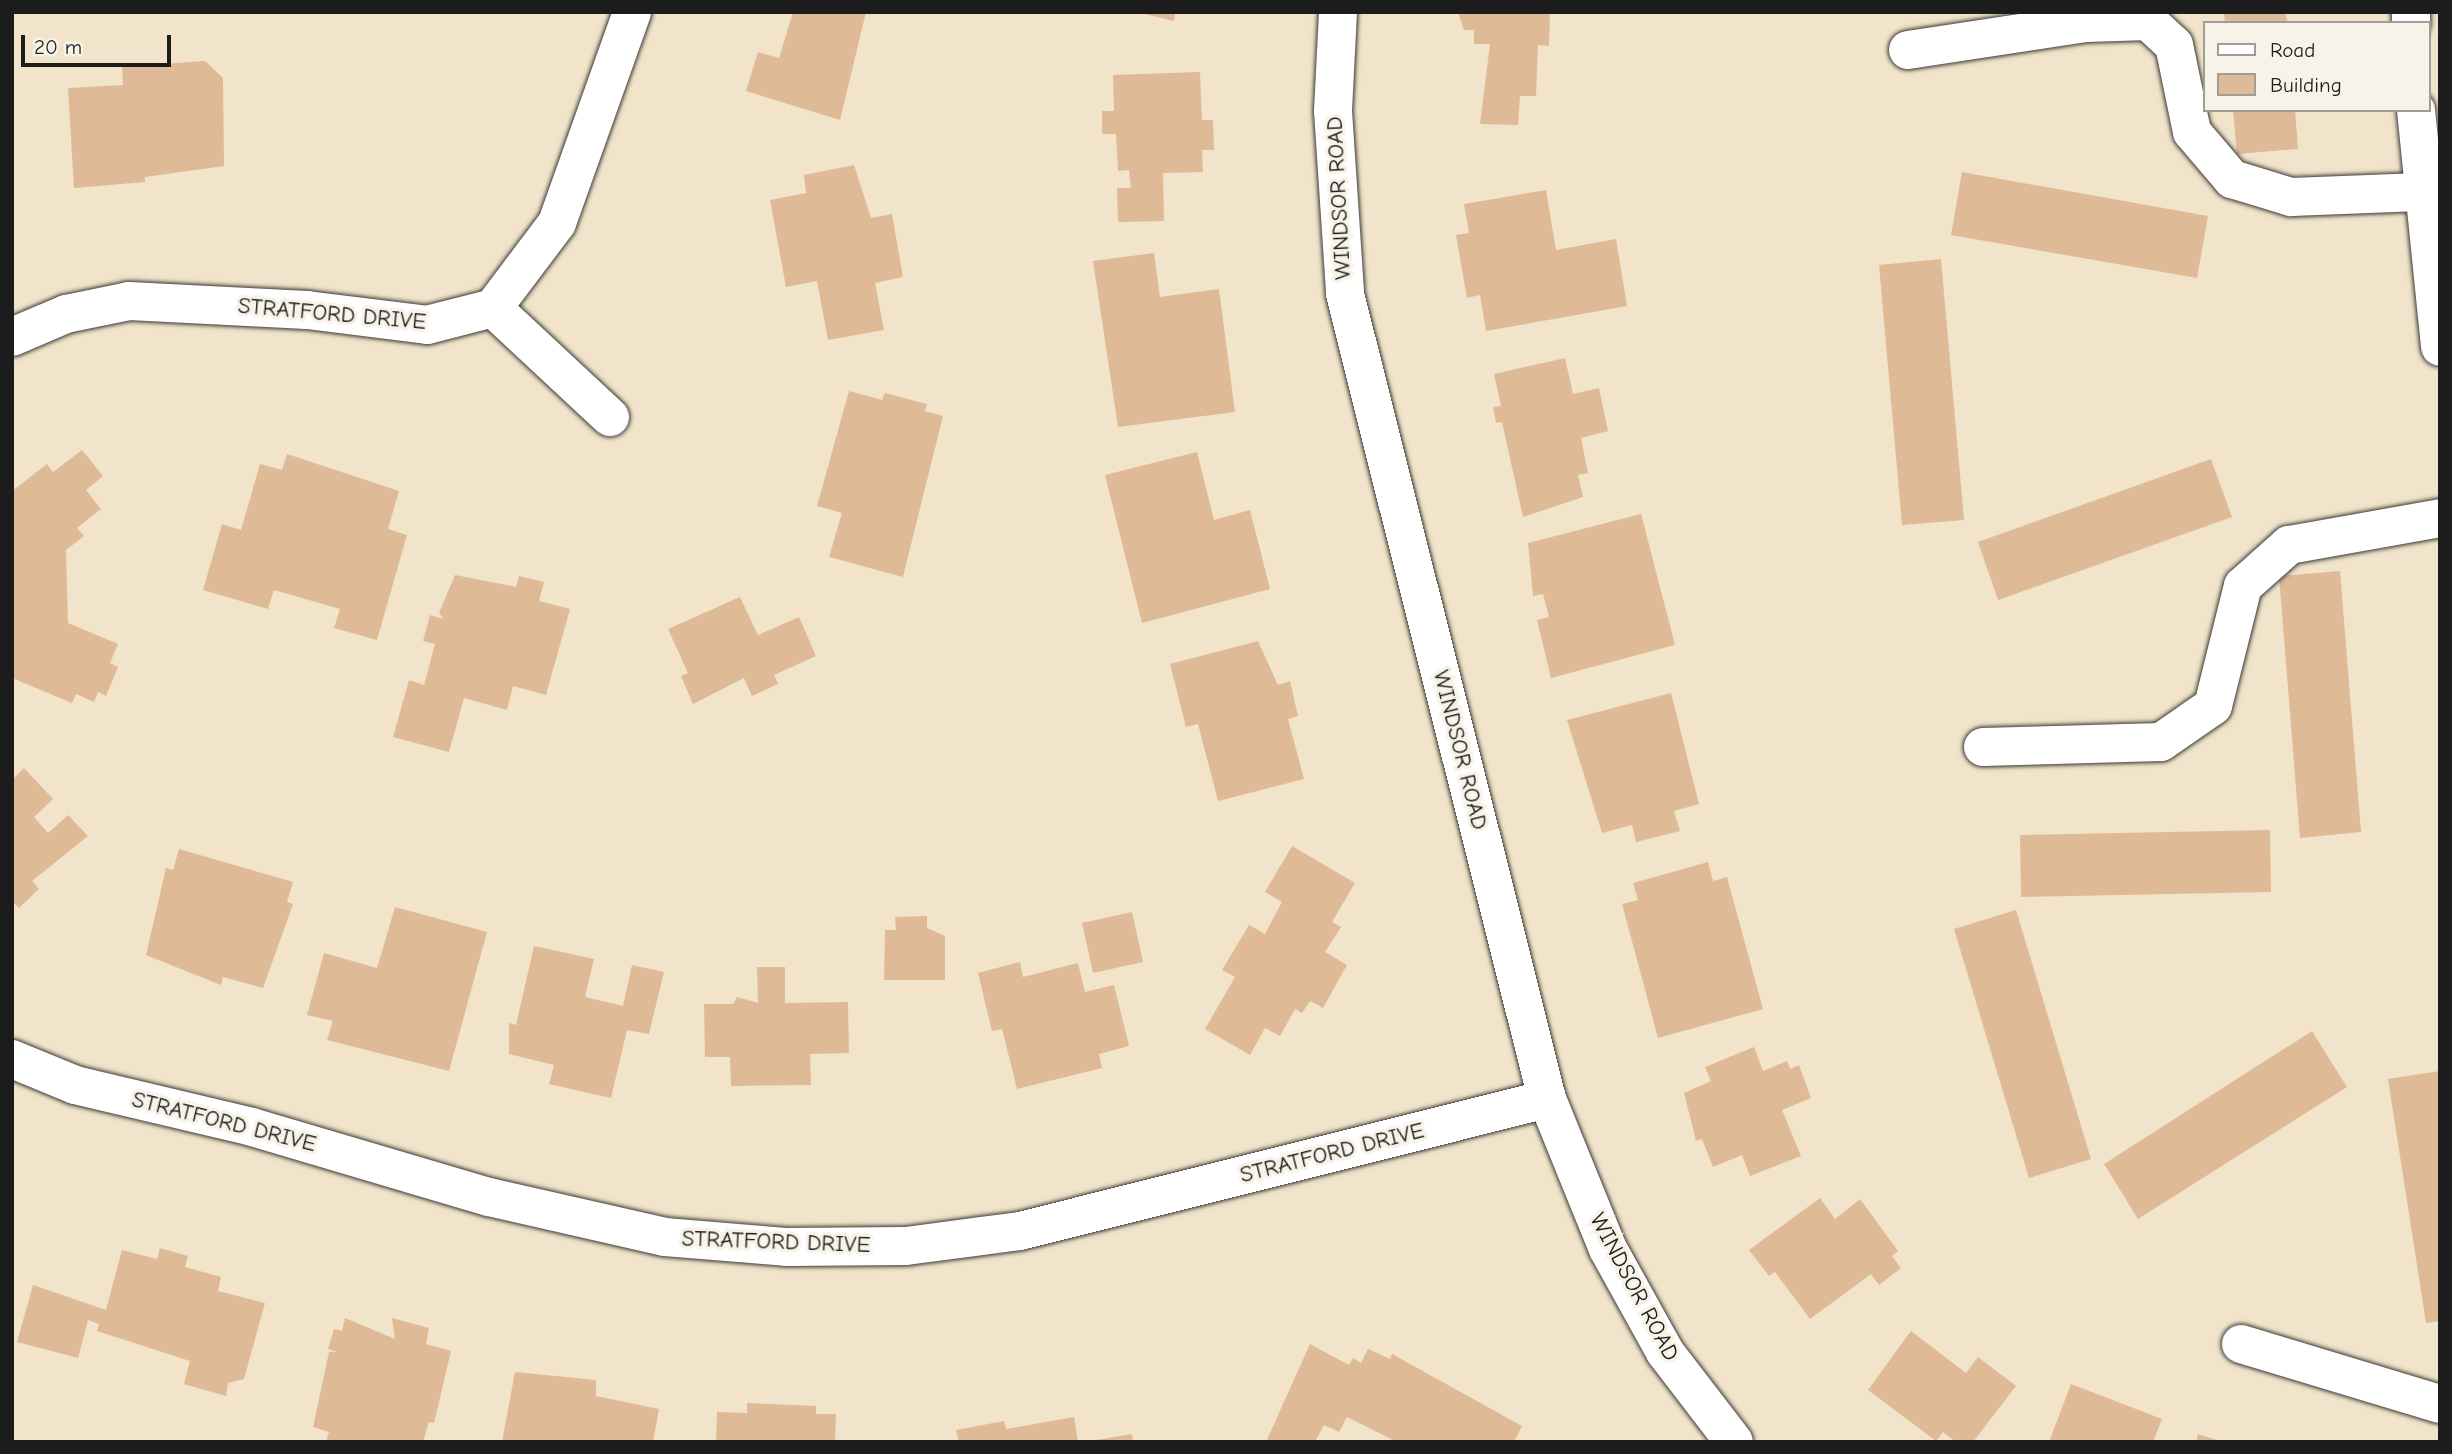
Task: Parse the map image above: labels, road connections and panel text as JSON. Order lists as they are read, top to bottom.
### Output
{
  "streets": {
    "street": ["WINDSOR ROAD", "STRATFORD DRIVE"]
  },
  "crossings": [
    ["WINDSOR ROAD", "STRATFORD DRIVE"]
  ],
  "legend": ["Road", "Building"],
  "scale_bar": "20 m"
}
